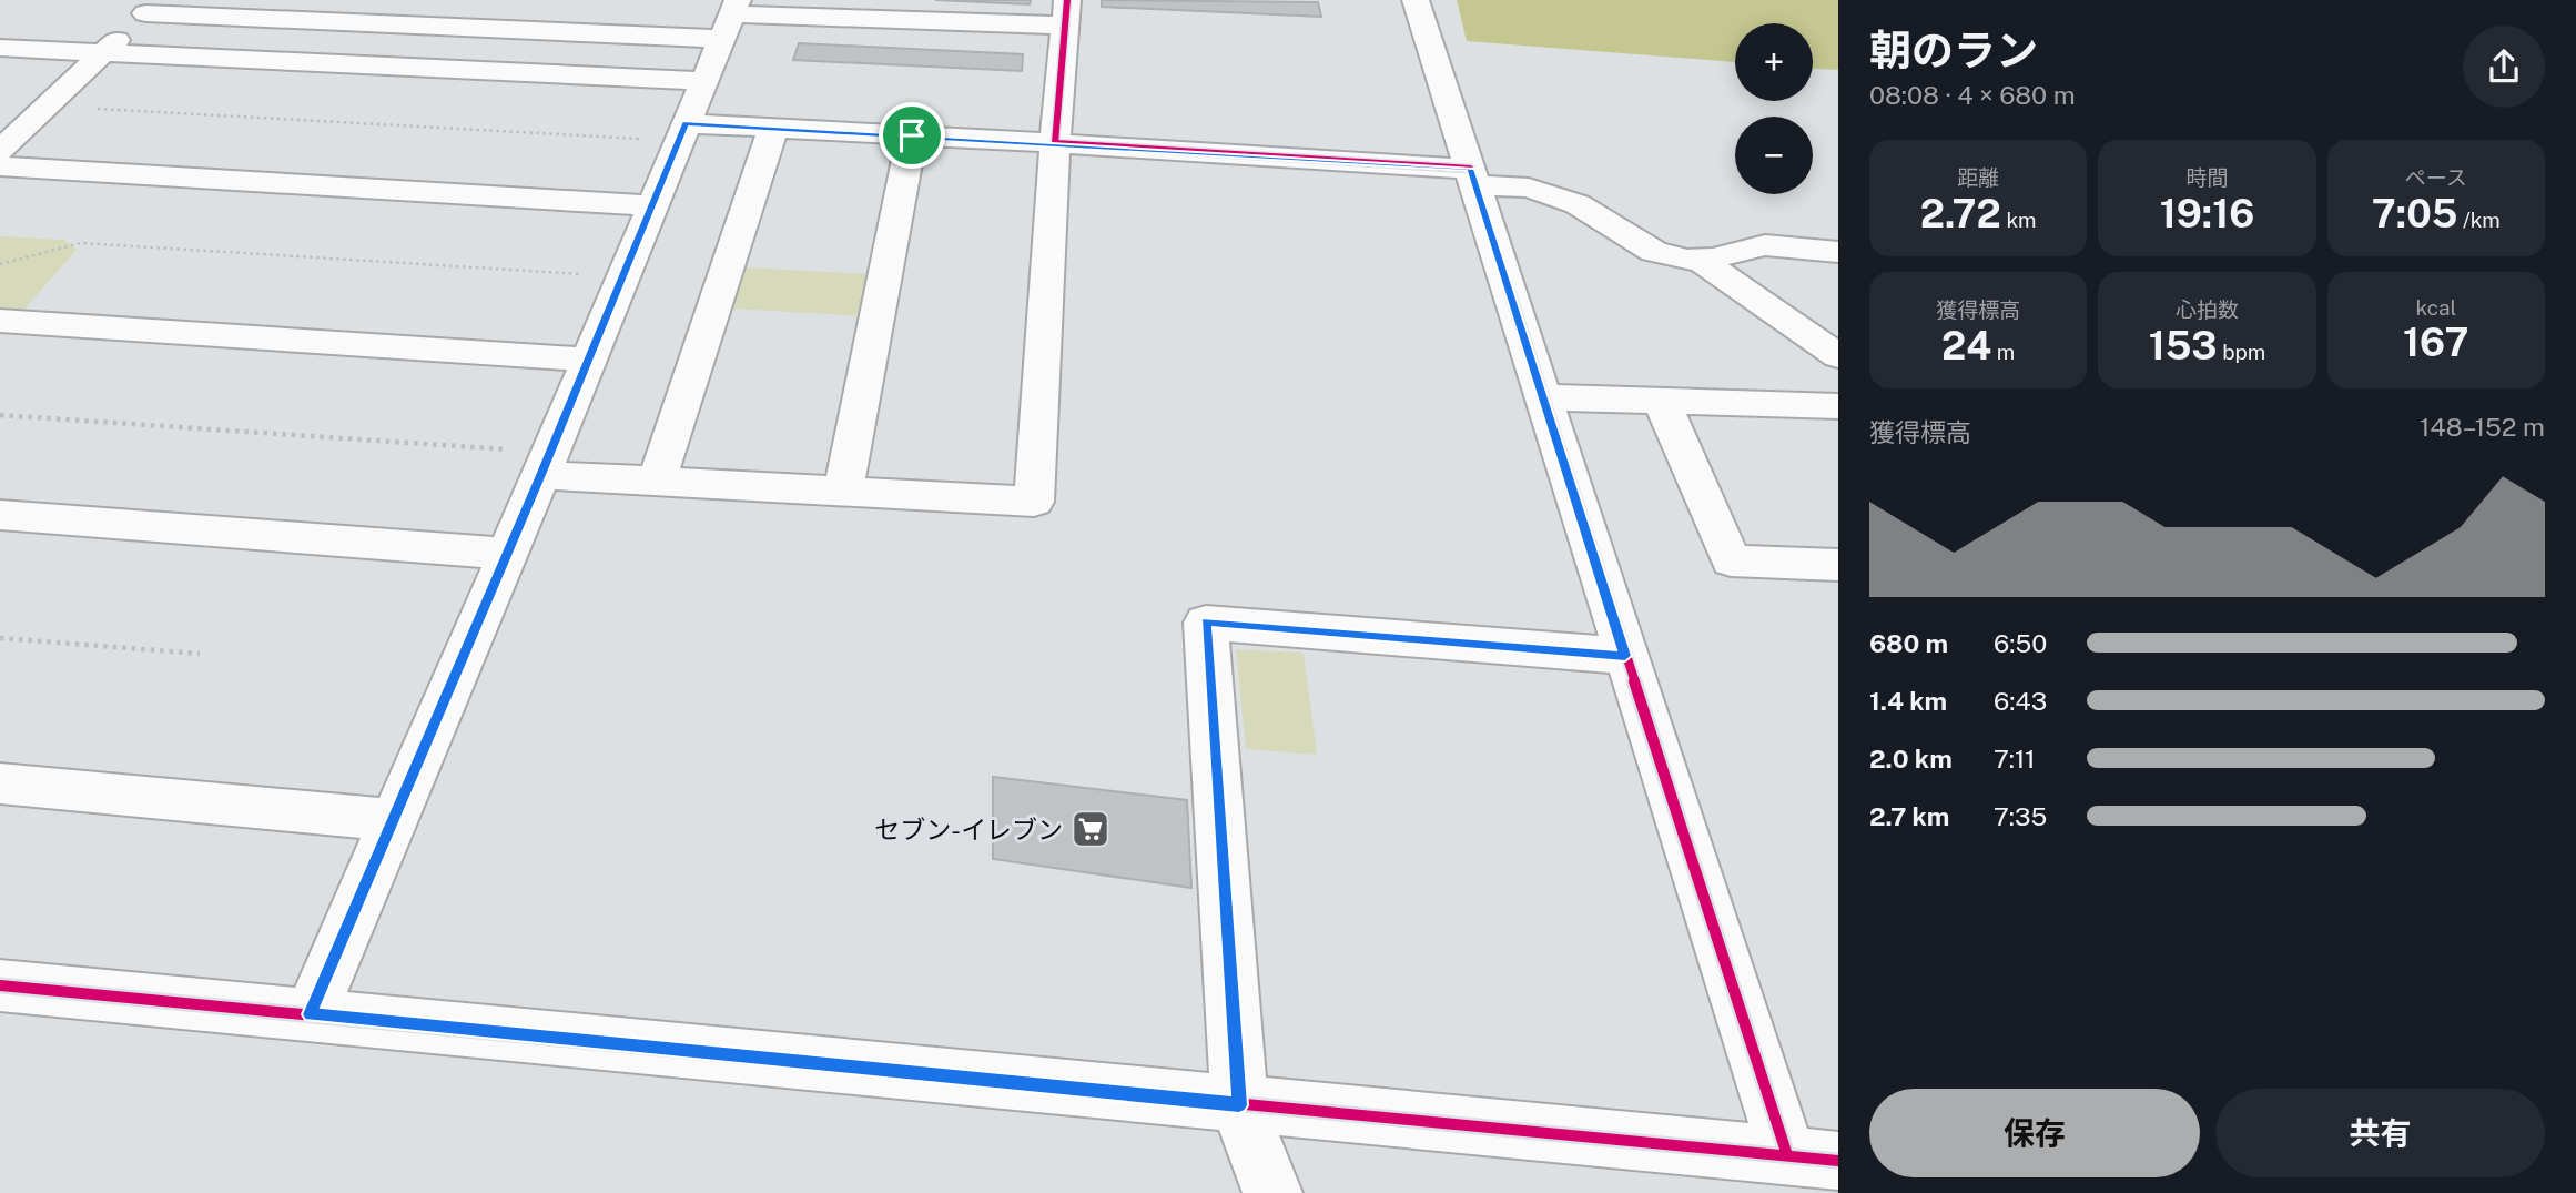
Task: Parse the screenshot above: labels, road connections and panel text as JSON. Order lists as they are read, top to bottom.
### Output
{
  "places": {
    "supermarket": ["セブン-イレブン"]
  },
  "page": {
    "heading": ["朝のラン", "08:08 · 4 × 680 m"],
    "map_buttons": ["+", "−"],
    "stats": [
      ["距離", "2.72 km"],
      ["時間", "19:16"],
      ["ペース", "7:05 /km"],
      ["獲得標高", "24 m"],
      ["心拍数", "153 bpm"],
      ["kcal", "167"]
    ],
    "chart": ["獲得標高", "148–152 m"],
    "list": [
      {
        "name": "680 m",
        "note": "6:50"
      },
      {
        "name": "1.4 km",
        "note": "6:43"
      },
      {
        "name": "2.0 km",
        "note": "7:11"
      },
      {
        "name": "2.7 km",
        "note": "7:35"
      }
    ],
    "buttons": ["保存", "共有"]
  }
}
